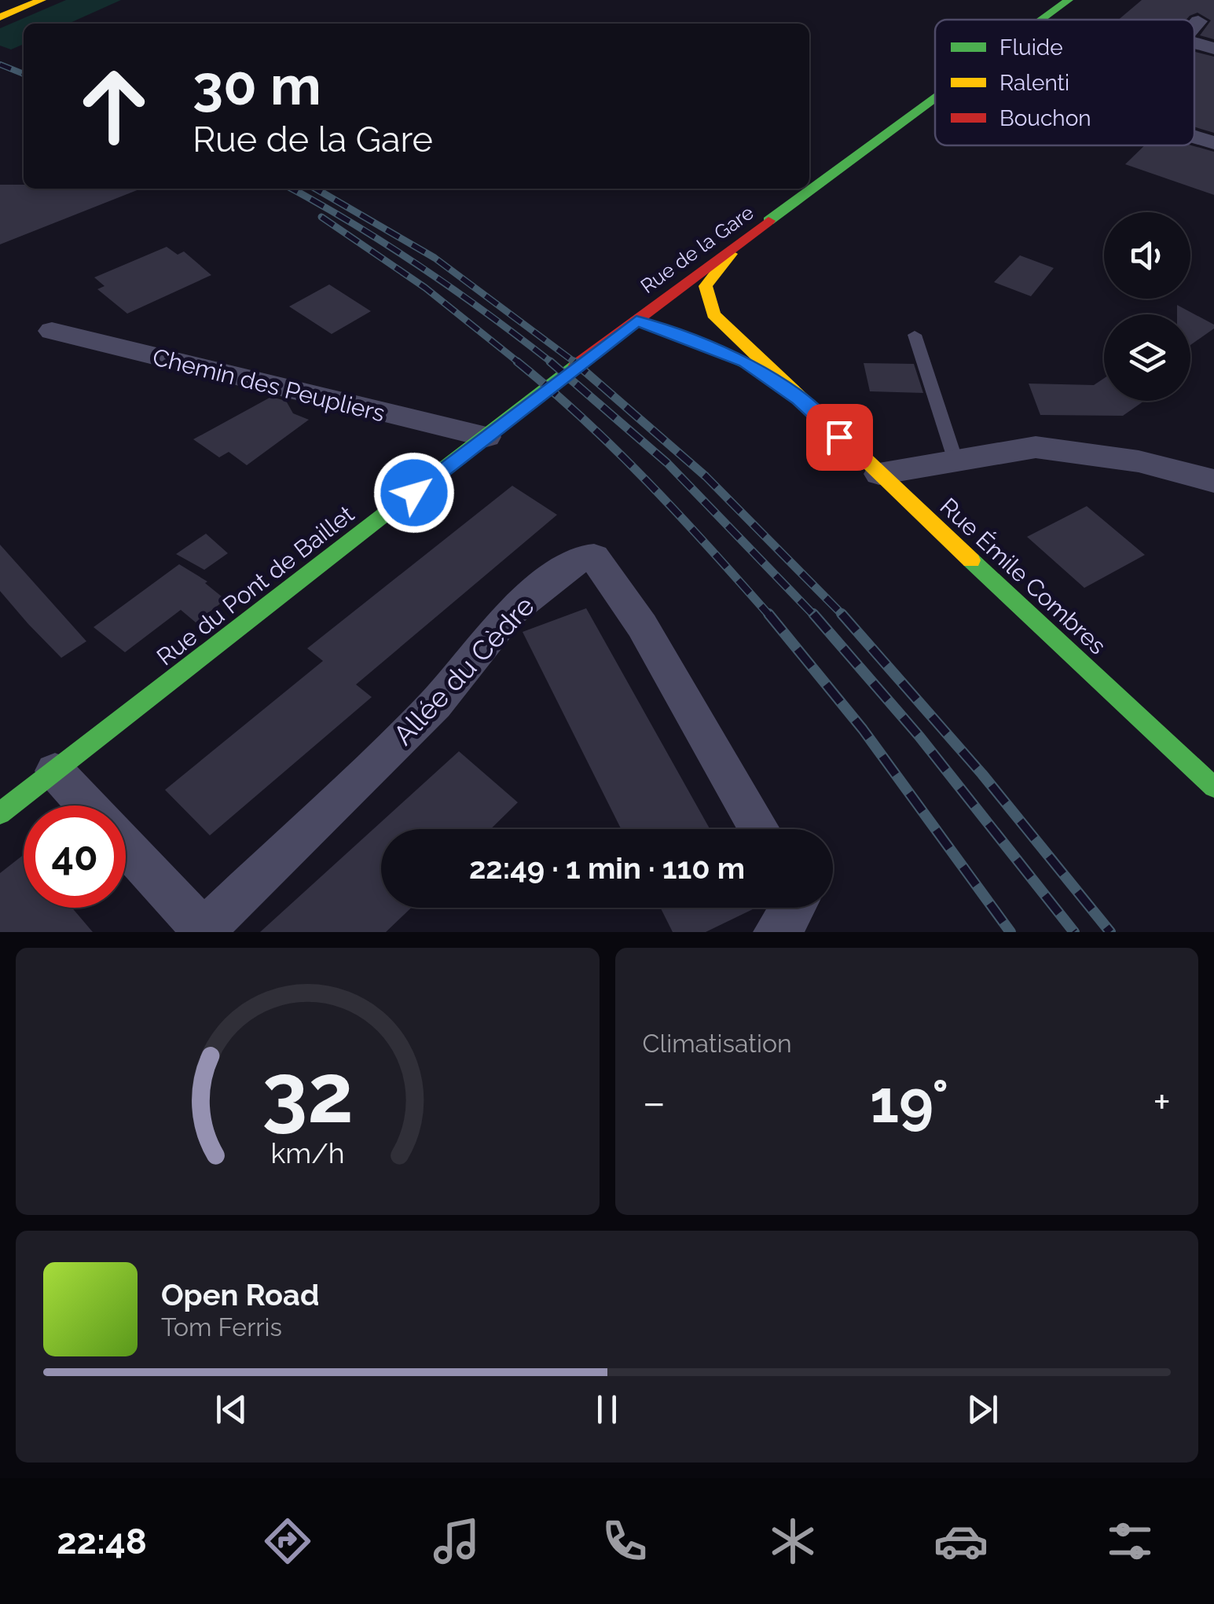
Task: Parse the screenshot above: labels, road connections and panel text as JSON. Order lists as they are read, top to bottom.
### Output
{
  "streets": {
    "main road": ["Rue de la Gare", "Rue Émile Combres", "Rue du Pont de Baillet"],
    "street": ["Chemin des Peupliers", "Allée du Cèdre"]
  },
  "crossings": [
    ["Rue de la Gare", "Rue du Pont de Baillet"],
    ["Chemin des Peupliers", "Rue du Pont de Baillet"]
  ],
  "legend": ["Fluide", "Ralenti", "Bouchon"],
  "page": {
    "turn": ["30 m", "Rue de la Gare"],
    "limit": "40",
    "trip": "22:49 · 1 min · 110 m",
    "tile": "Climatisation",
    "heat": ["−", "19°", "+"],
    "song": ["Open Road", "Tom Ferris"],
    "tabs": "22:48",
    "gauge": ["32", "km/h"]
  }
}
